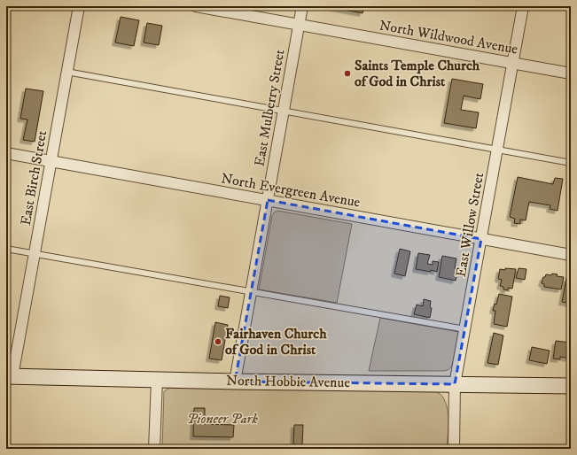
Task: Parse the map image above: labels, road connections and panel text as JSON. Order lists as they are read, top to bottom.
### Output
{
  "streets": {
    "main road": ["North Hobbie Avenue"],
    "street": [
      "North Wildwood Avenue",
      "East Mulberry Street",
      "East Birch Street",
      "North Evergreen Avenue",
      "East Willow Street"
    ]
  },
  "crossings": [
    ["North Wildwood Avenue", "East Mulberry Street"],
    ["North Wildwood Avenue", "East Willow Street"],
    ["East Mulberry Street", "North Evergreen Avenue"],
    ["East Mulberry Street", "North Hobbie Avenue"],
    ["East Birch Street", "North Evergreen Avenue"],
    ["East Birch Street", "North Hobbie Avenue"],
    ["North Evergreen Avenue", "East Willow Street"],
    ["East Willow Street", "North Hobbie Avenue"]
  ],
  "parks": ["Pioneer Park"],
  "places": ["Saints Temple Church of God in Christ", "Fairhaven Church of God in Christ"]
}
